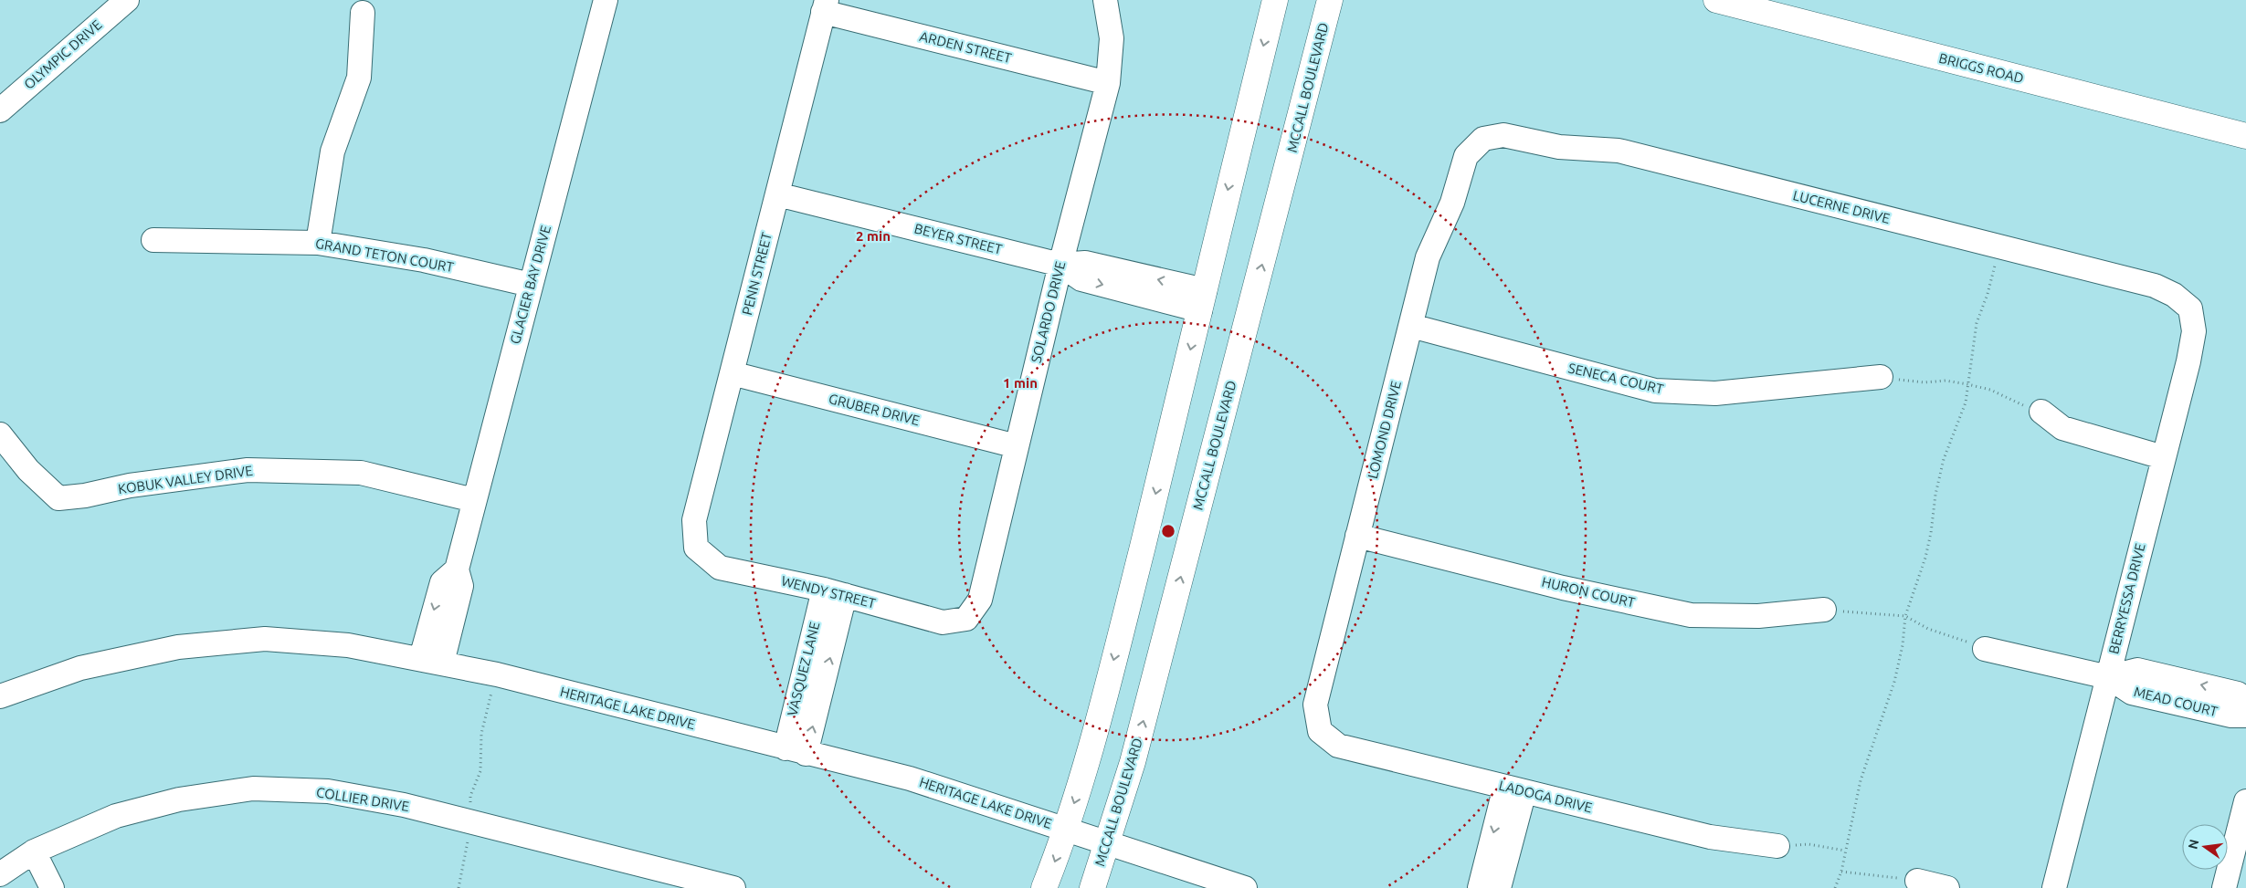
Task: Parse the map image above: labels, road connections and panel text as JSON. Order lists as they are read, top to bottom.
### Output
{
  "streets": {
    "main road": ["BRIGGS ROAD", "MCCALL BOULEVARD"],
    "street": [
      "ARDEN STREET",
      "OLYMPIC DRIVE",
      "LUCERNE DRIVE",
      "BEYER STREET",
      "GRAND TETON COURT",
      "PENN STREET",
      "GLACIER BAY DRIVE",
      "SOLARDO DRIVE",
      "SENECA COURT",
      "GRUBER DRIVE",
      "LOMOND DRIVE",
      "KOBUK VALLEY DRIVE",
      "WENDY STREET",
      "HURON COURT",
      "BERRYESSA DRIVE",
      "VASQUEZ LANE",
      "MEAD COURT",
      "HERITAGE LAKE DRIVE",
      "LADOGA DRIVE",
      "COLLIER DRIVE"
    ]
  },
  "crossings": [
    ["ARDEN STREET", "PENN STREET"],
    ["ARDEN STREET", "SOLARDO DRIVE"],
    ["MCCALL BOULEVARD", "HERITAGE LAKE DRIVE"],
    ["LUCERNE DRIVE", "LOMOND DRIVE"],
    ["LUCERNE DRIVE", "BERRYESSA DRIVE"],
    ["BEYER STREET", "PENN STREET"],
    ["BEYER STREET", "SOLARDO DRIVE"],
    ["GRAND TETON COURT", "GLACIER BAY DRIVE"],
    ["PENN STREET", "GRUBER DRIVE"],
    ["PENN STREET", "WENDY STREET"],
    ["GLACIER BAY DRIVE", "KOBUK VALLEY DRIVE"],
    ["GLACIER BAY DRIVE", "HERITAGE LAKE DRIVE"],
    ["SOLARDO DRIVE", "GRUBER DRIVE"],
    ["SOLARDO DRIVE", "WENDY STREET"],
    ["SENECA COURT", "LOMOND DRIVE"],
    ["LOMOND DRIVE", "HURON COURT"],
    ["LOMOND DRIVE", "LADOGA DRIVE"],
    ["WENDY STREET", "VASQUEZ LANE"],
    ["BERRYESSA DRIVE", "MEAD COURT"],
    ["VASQUEZ LANE", "HERITAGE LAKE DRIVE"]
  ],
  "north": "left",
  "rings": ["2 min", "1 min"]
}
